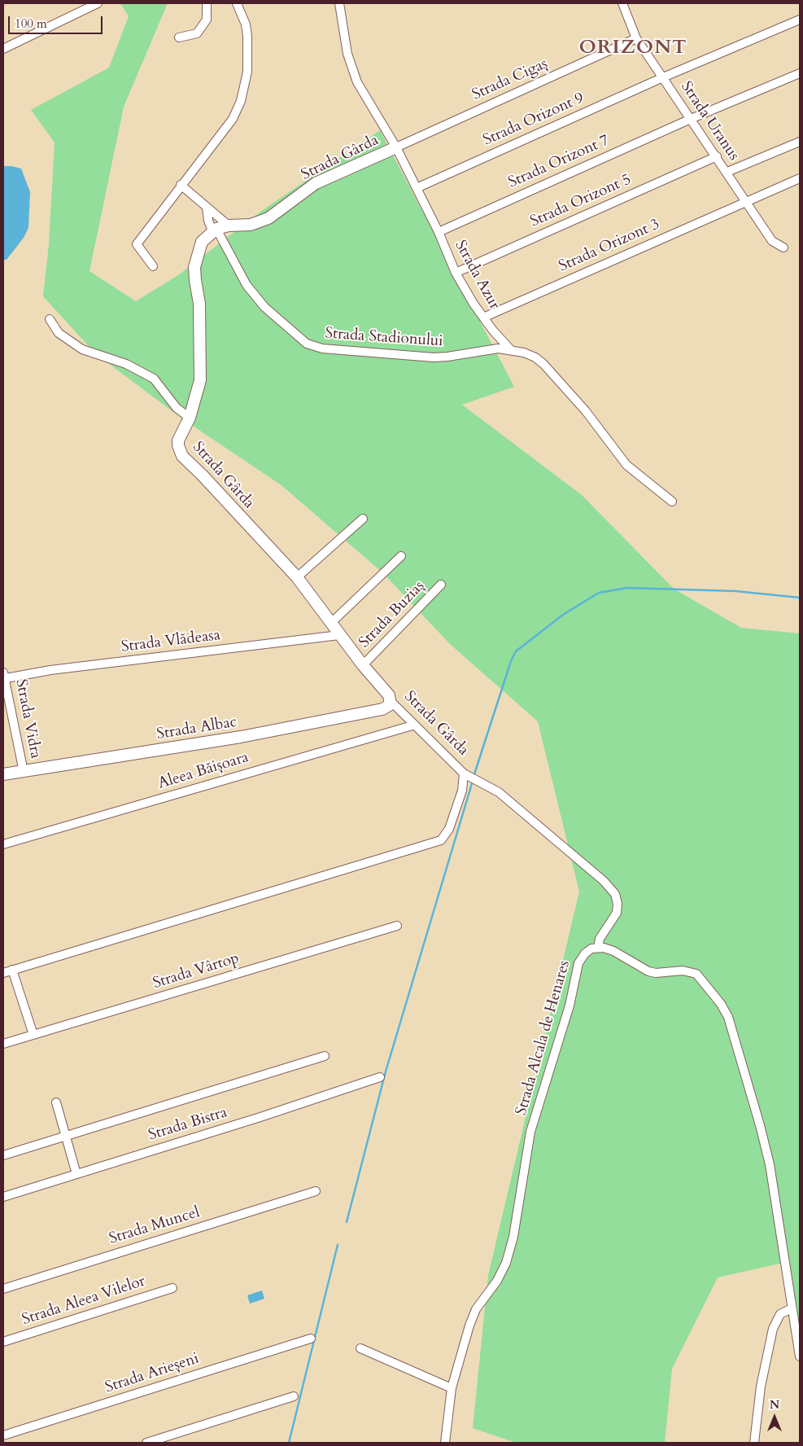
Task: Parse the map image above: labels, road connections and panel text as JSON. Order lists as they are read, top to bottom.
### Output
{
  "streets": {
    "street": [
      "Strada Cigaș",
      "Strada Orizont 9",
      "Strada Uranus",
      "Strada Gârda",
      "Strada Orizont 7",
      "Strada Orizont 5",
      "Strada Orizont 3",
      "Strada Azur",
      "Strada Stadionului",
      "Strada Buziaș",
      "Strada Vlădeasa",
      "Strada Vidra",
      "Strada Albac",
      "Aleea Băișoara",
      "Strada Vârtop",
      "Strada Alcala de Henares",
      "Strada Bistra",
      "Strada Muncel",
      "Strada Aleea Vilelor",
      "Strada Arieșeni"
    ]
  },
  "crossings": [
    ["Strada Cigaș", "Strada Uranus"],
    ["Strada Cigaș", "Strada Gârda"],
    ["Strada Cigaș", "Strada Azur"],
    ["Strada Orizont 9", "Strada Uranus"],
    ["Strada Orizont 9", "Strada Azur"],
    ["Strada Uranus", "Strada Orizont 7"],
    ["Strada Uranus", "Strada Orizont 5"],
    ["Strada Uranus", "Strada Orizont 3"],
    ["Strada Gârda", "Strada Azur"],
    ["Strada Gârda", "Strada Stadionului"],
    ["Strada Gârda", "Strada Buziaș"],
    ["Strada Gârda", "Strada Vlădeasa"],
    ["Strada Gârda", "Strada Albac"],
    ["Strada Gârda", "Aleea Băișoara"],
    ["Strada Gârda", "Strada Alcala de Henares"],
    ["Strada Orizont 7", "Strada Azur"],
    ["Strada Orizont 5", "Strada Azur"],
    ["Strada Orizont 3", "Strada Azur"],
    ["Strada Azur", "Strada Stadionului"],
    ["Strada Vlădeasa", "Strada Vidra"],
    ["Strada Vidra", "Strada Albac"]
  ],
  "districts": ["ORIZONT"],
  "scale_bar": "100 m",
  "north": "top"
}
